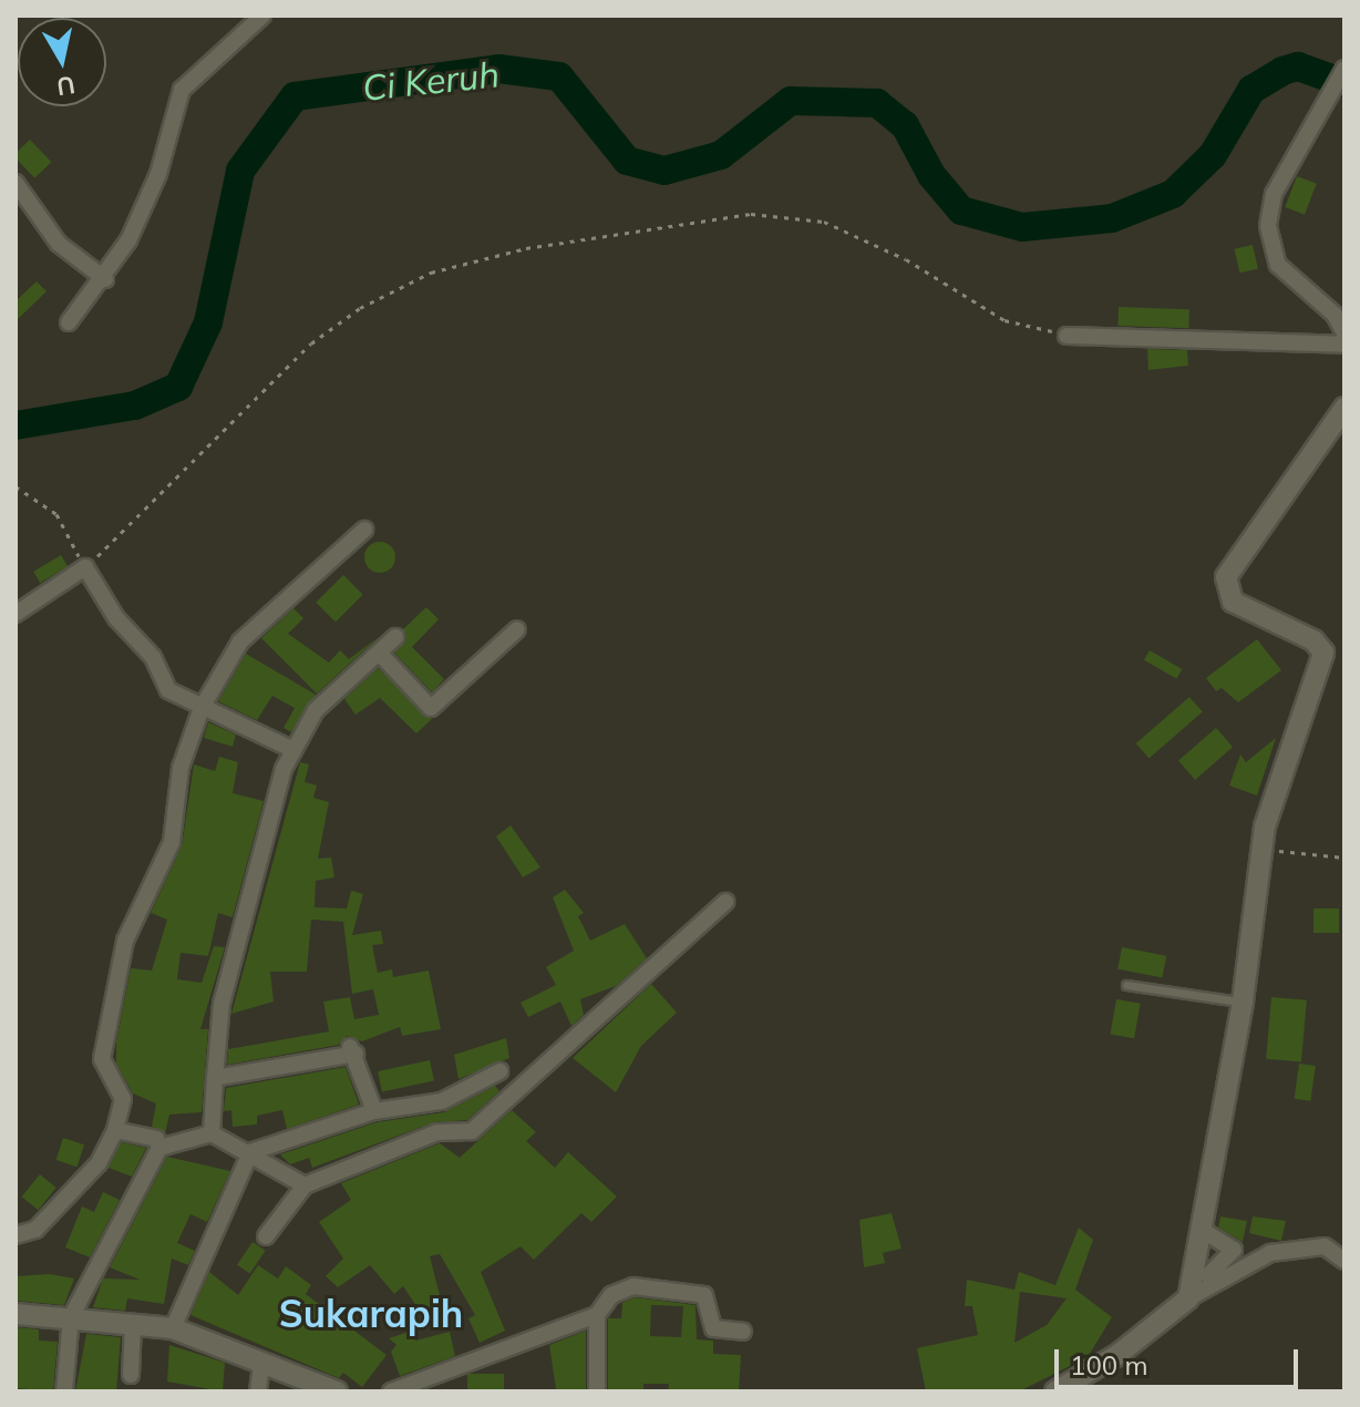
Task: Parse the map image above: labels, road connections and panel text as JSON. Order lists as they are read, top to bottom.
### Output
{
  "districts": ["Sukarapih"],
  "water": ["Ci Keruh"],
  "scale_bar": "100 m",
  "north": "bottom"
}
